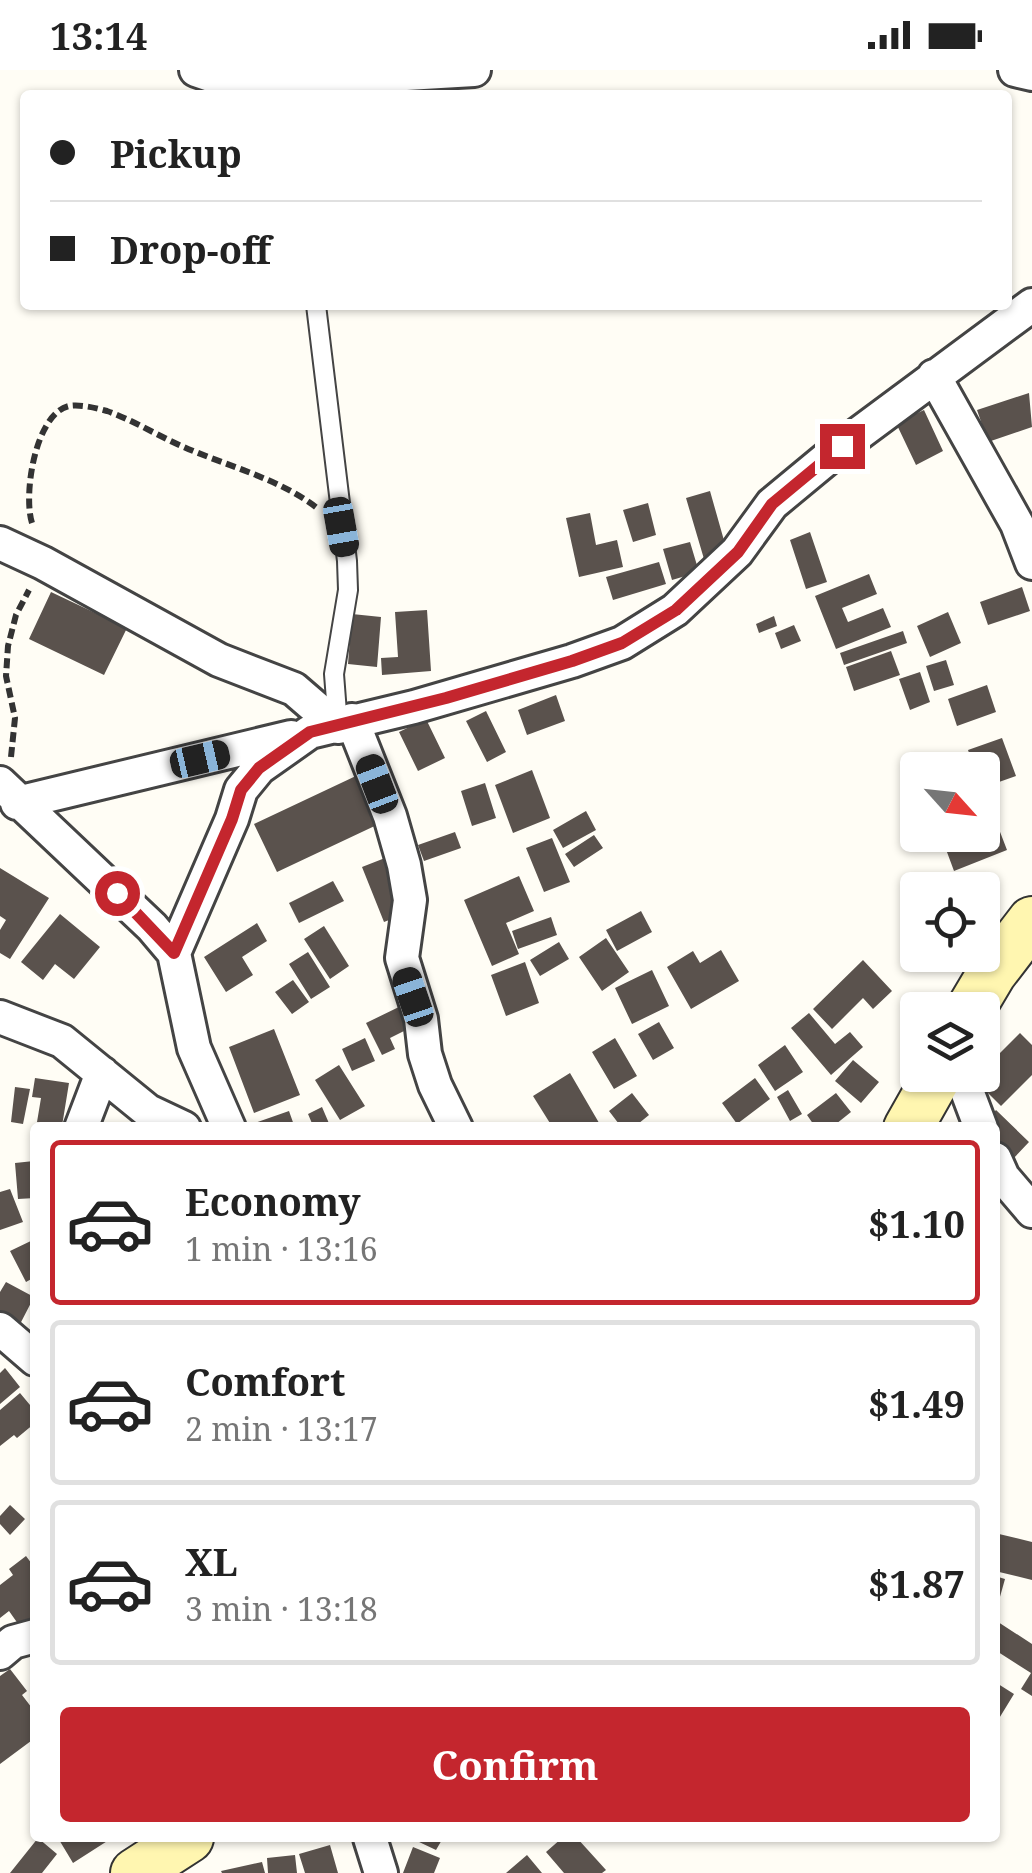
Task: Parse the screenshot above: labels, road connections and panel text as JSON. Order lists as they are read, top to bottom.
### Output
{
  "north": "bottom right",
  "page": {
    "status": "13:14",
    "banner": ["Pickup", "Drop-off"],
    "list": [
      {
        "name": "Economy",
        "note": "1 min · 13:16",
        "value": "$1.10"
      },
      {
        "name": "Comfort",
        "note": "2 min · 13:17",
        "value": "$1.49"
      },
      {
        "name": "XL",
        "note": "3 min · 13:18",
        "value": "$1.87"
      }
    ],
    "buttons": "Confirm"
  }
}
